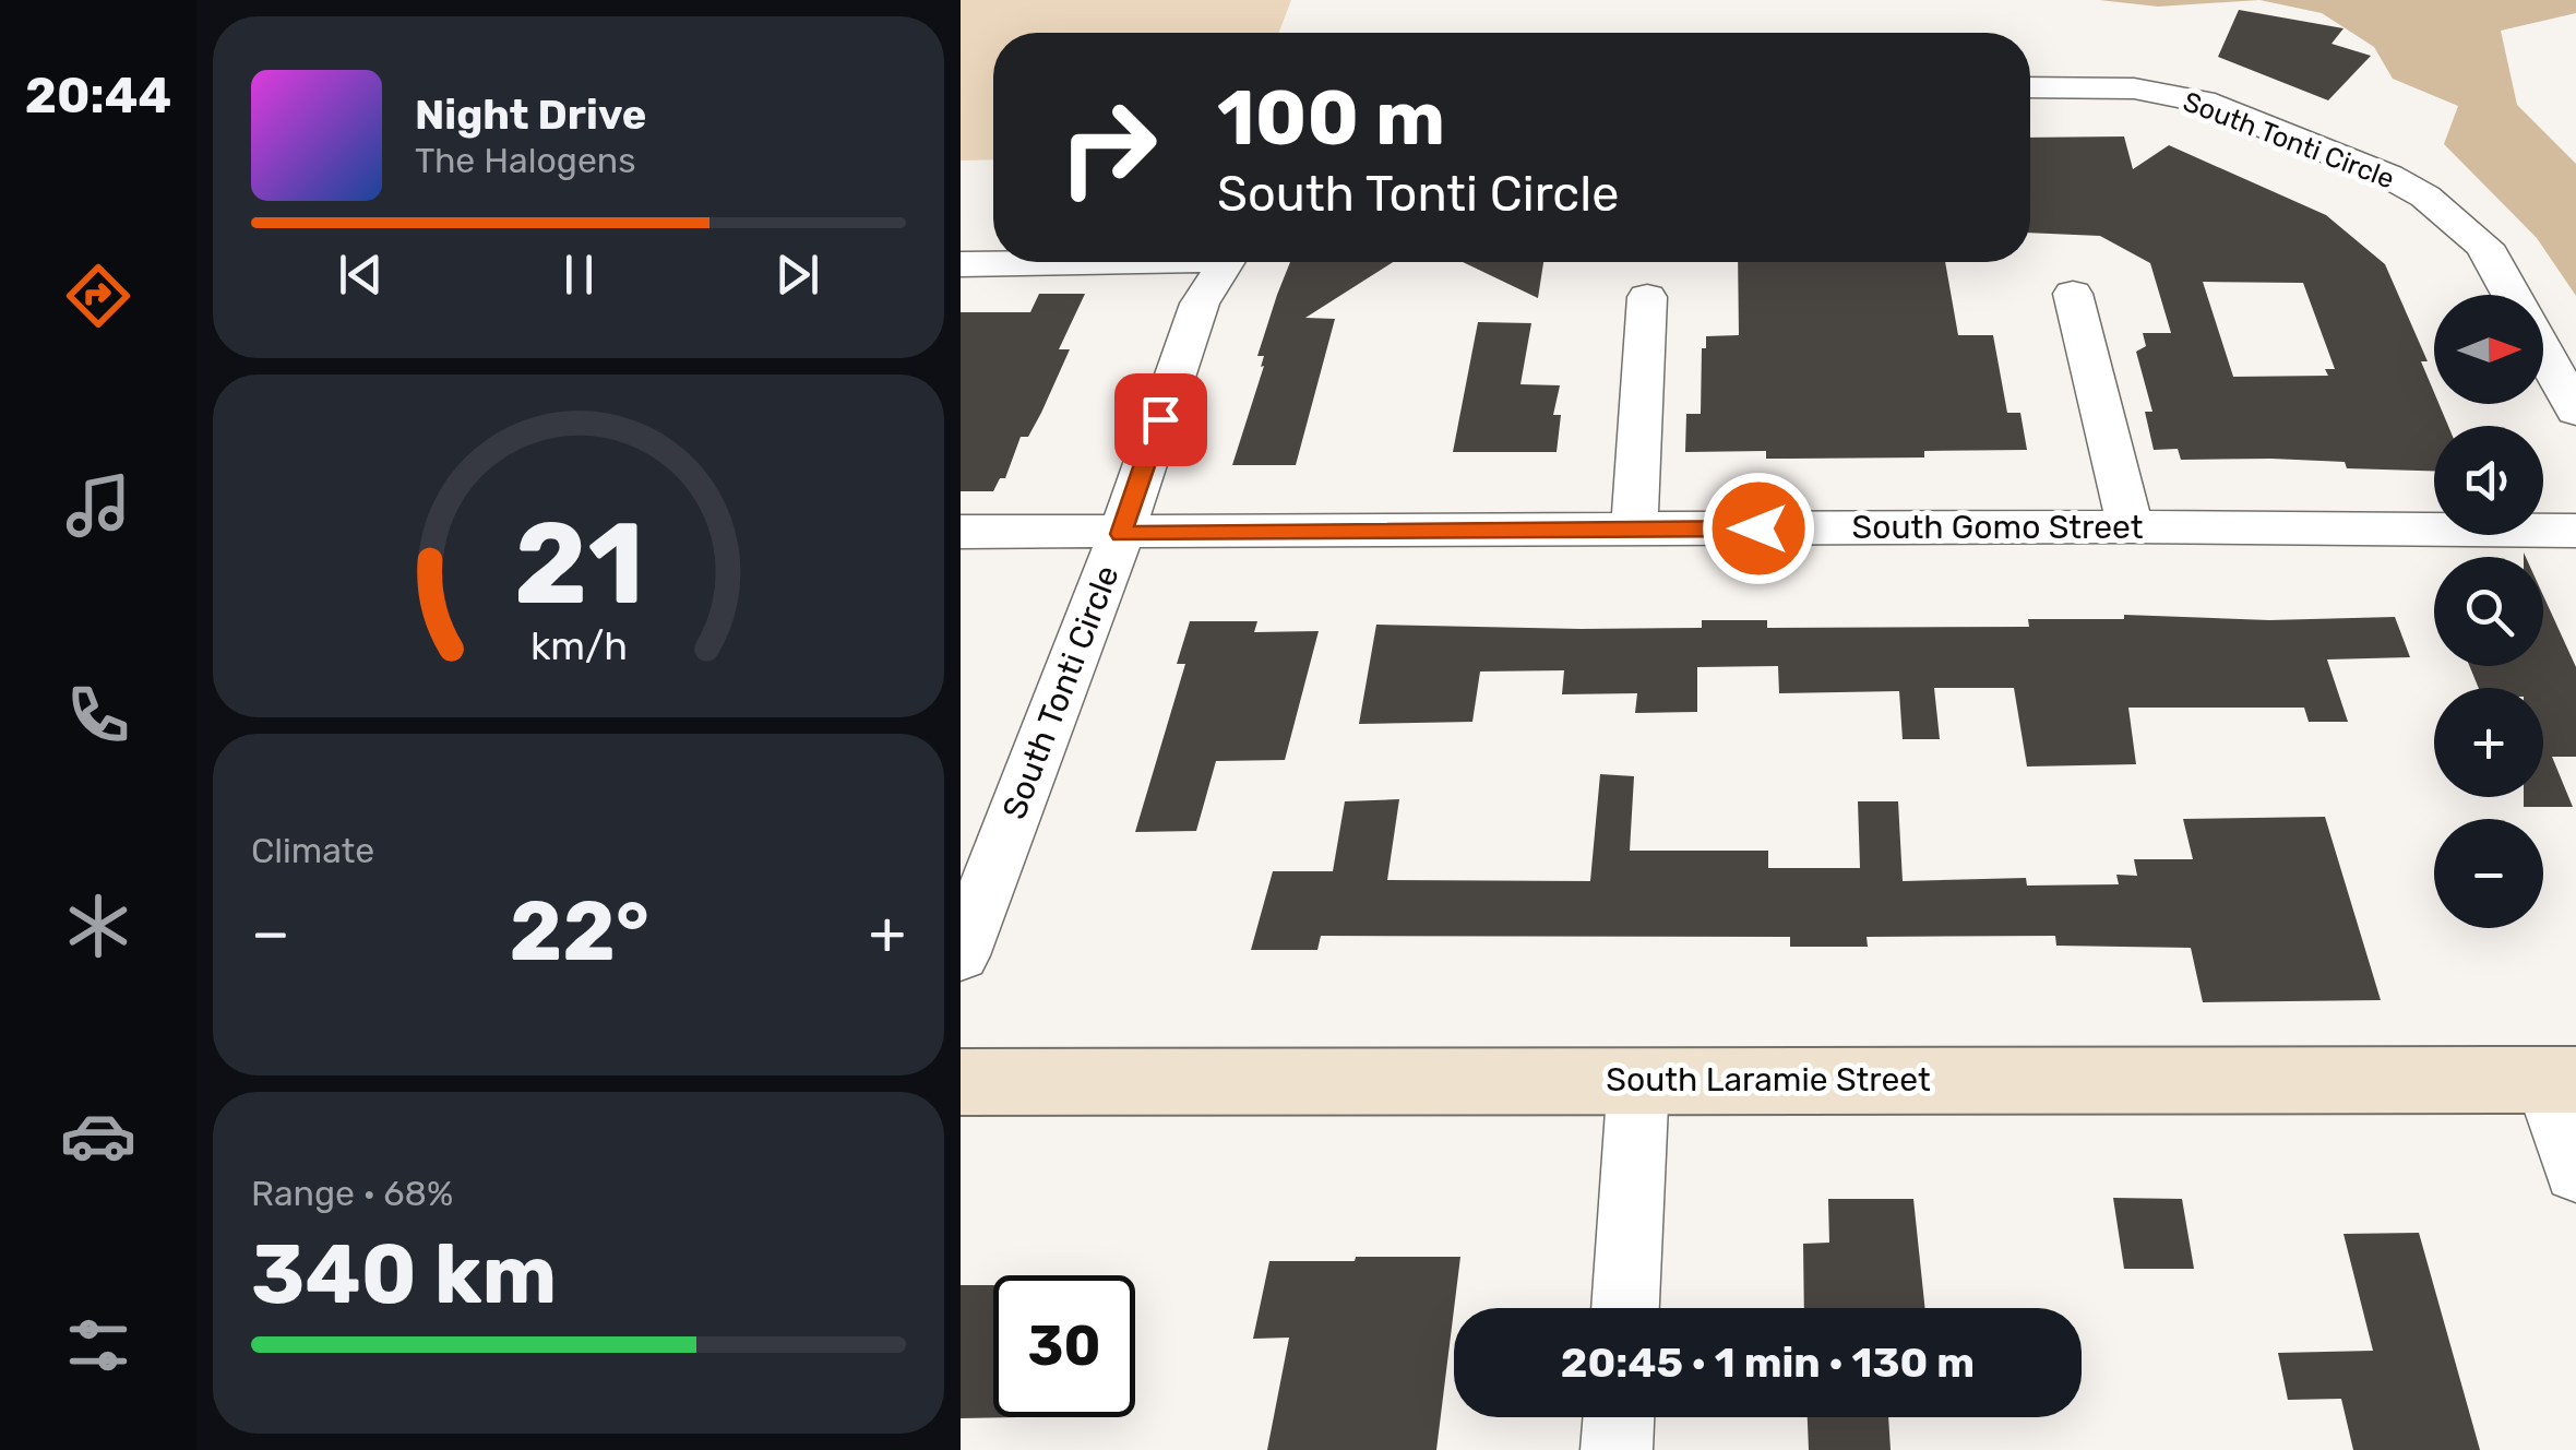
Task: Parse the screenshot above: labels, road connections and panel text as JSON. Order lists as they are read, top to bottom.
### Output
{
  "streets": {
    "street": ["South Tonti Circle", "South Gomo Street", "South Laramie Street"]
  },
  "crossings": [
    ["South Tonti Circle", "South Gomo Street"]
  ],
  "north": "right",
  "page": {
    "tabs": "20:44",
    "turn": ["100 m", "South Tonti Circle"],
    "song": ["Night Drive", "The Halogens"],
    "map_buttons": ["+", "−"],
    "tile": [
      "Climate",
      ["Range · 68%", "340 km"]
    ],
    "heat": ["−", "22°", "+"],
    "limit": "30",
    "trip": "20:45 · 1 min · 130 m",
    "gauge": ["21", "km/h"]
  }
}
